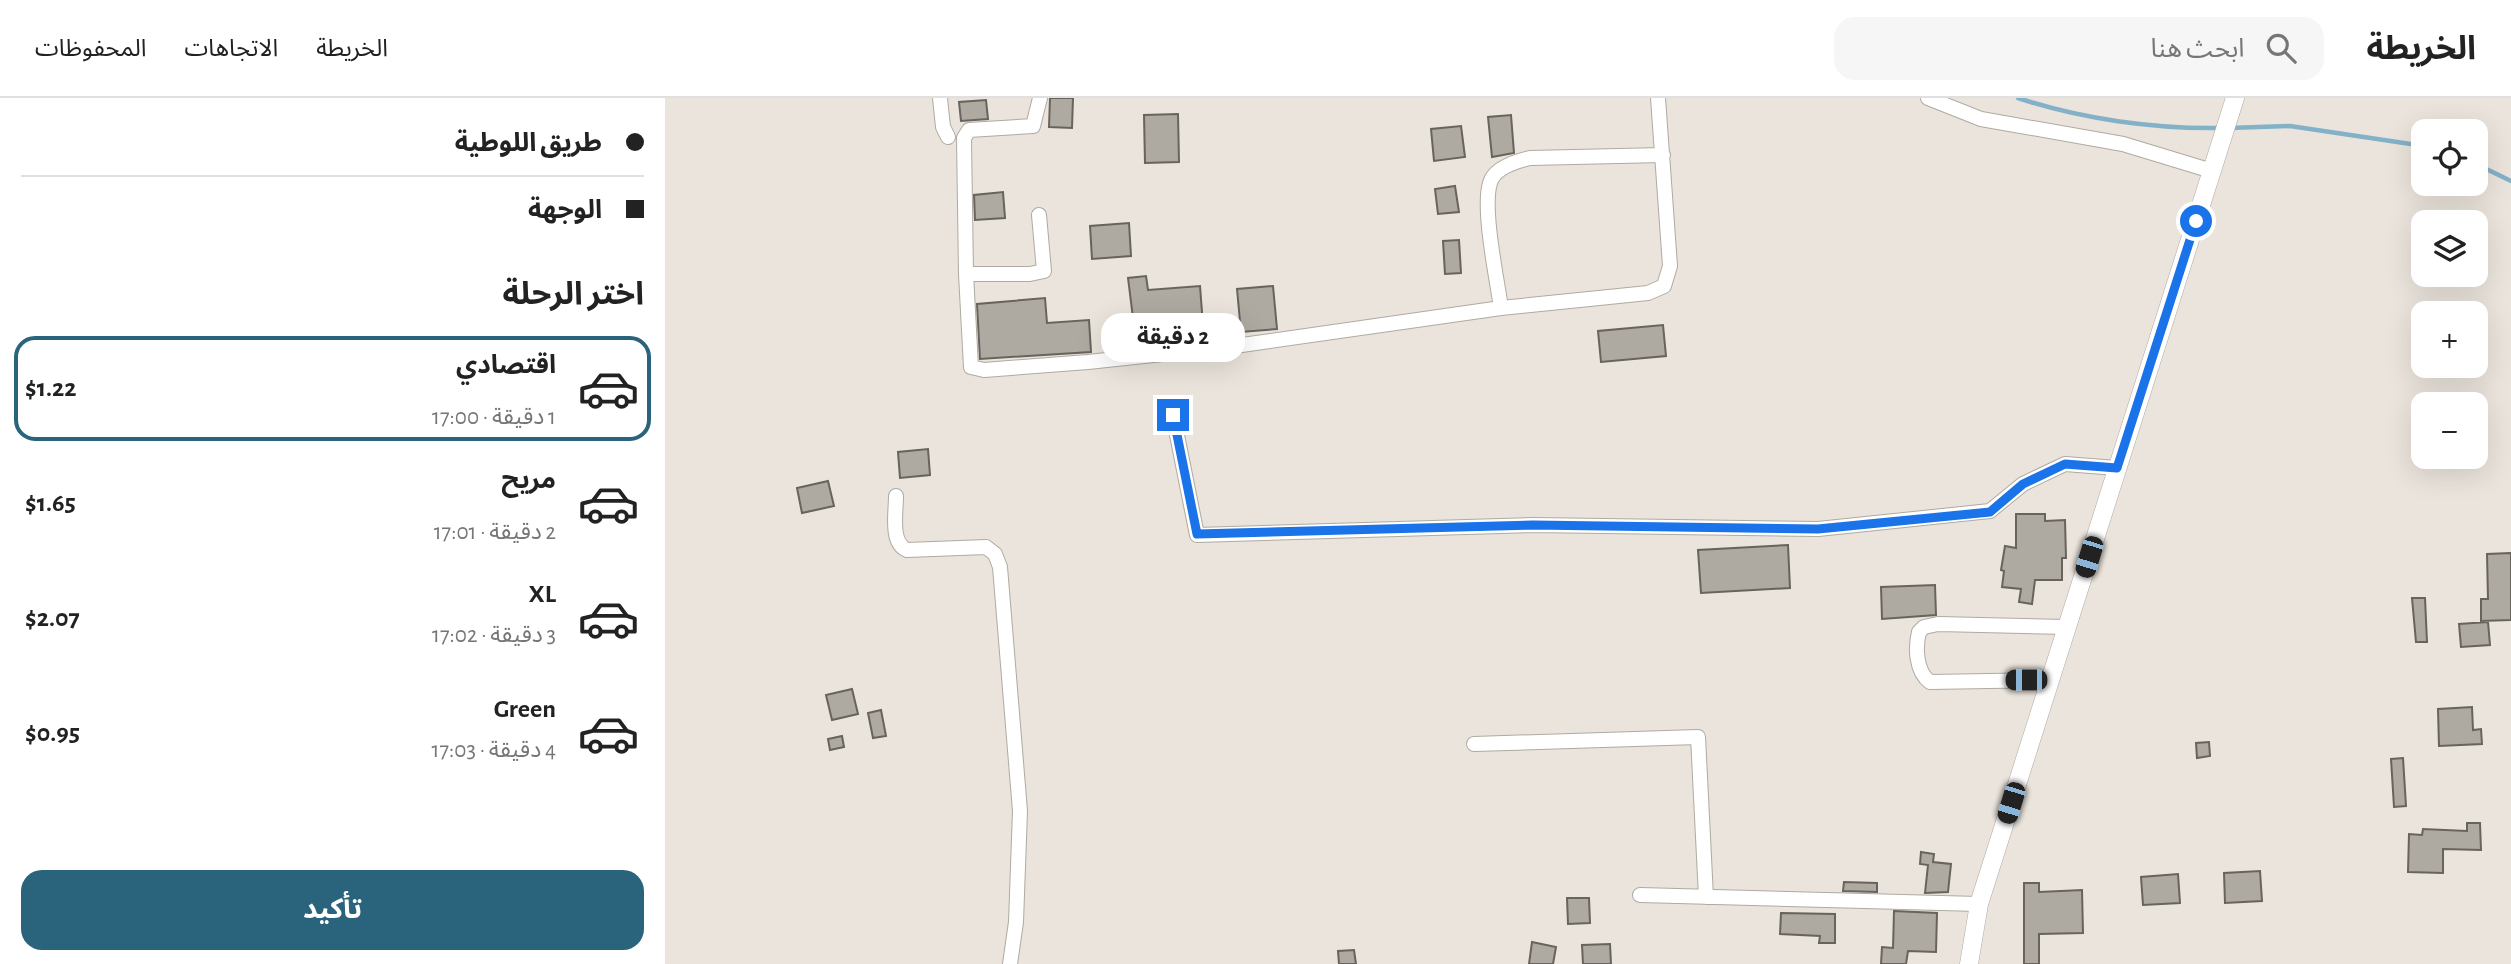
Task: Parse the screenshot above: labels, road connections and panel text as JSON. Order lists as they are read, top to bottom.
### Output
{
  "page": {
    "header": "الخريطة",
    "search": "ابحث هنا",
    "nav": ["الخريطة", "الاتجاهات", "المحفوظات"],
    "banner": ["طريق اللوطية", "الوجهة"],
    "map_buttons": ["+", "−"],
    "heading": "اختر الرحلة",
    "bubble": "2 دقيقة",
    "list": [
      {
        "name": "اقتصادي",
        "note": "1 دقيقة · 17:00",
        "value": "$1.22"
      },
      {
        "name": "مريح",
        "note": "2 دقيقة · 17:01",
        "value": "$1.65"
      },
      {
        "name": "XL",
        "note": "3 دقيقة · 17:02",
        "value": "$2.07"
      },
      {
        "name": "Green",
        "note": "4 دقيقة · 17:03",
        "value": "$0.95"
      }
    ],
    "buttons": "تأكيد"
  }
}
